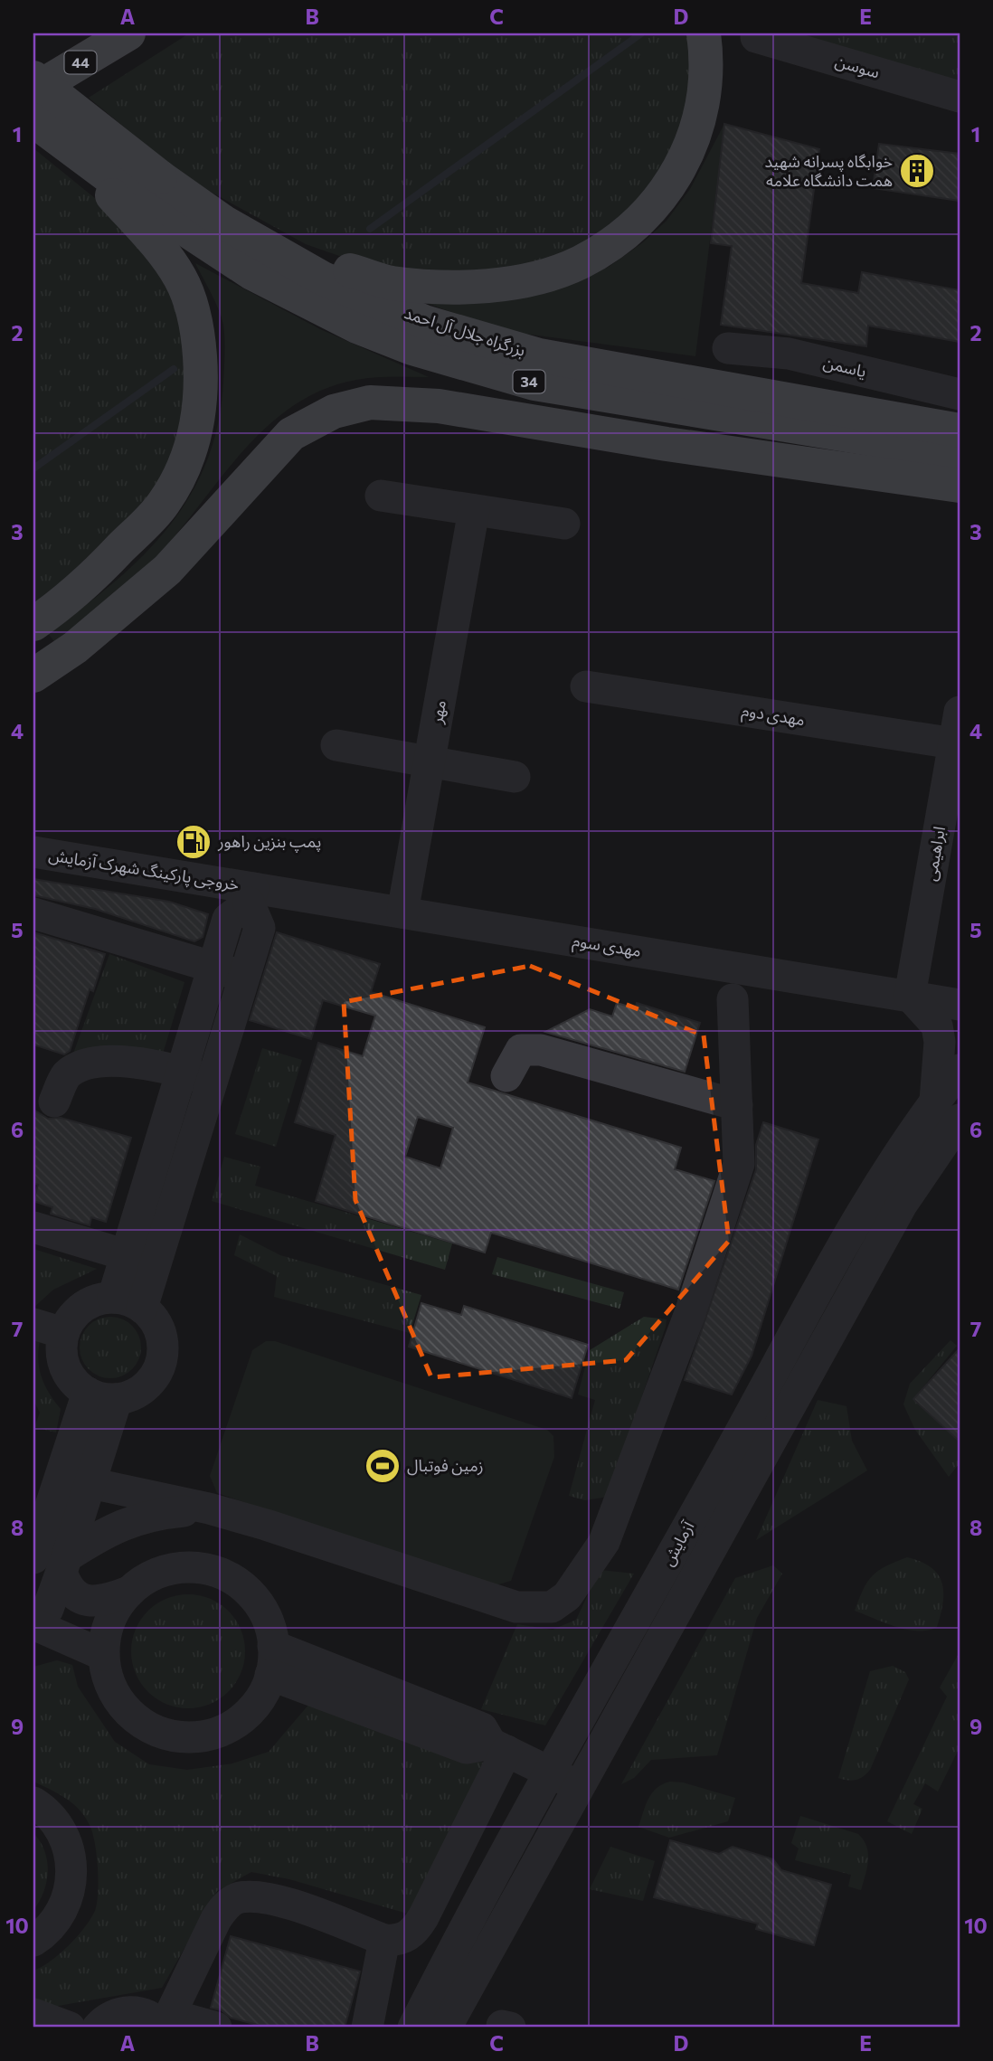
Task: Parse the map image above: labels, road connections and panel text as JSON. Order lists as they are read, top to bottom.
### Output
{
  "streets": {
    "highway": ["44", "بزرگراه جلال آل احمد", "34"],
    "street": [
      "سوسن",
      "یاسمن",
      "مهر",
      "مهدی دوم",
      "ابراهیمی",
      "خروجی پارکینگ شهرک آزمایش",
      "مهدی سوم",
      "آزمایش"
    ]
  },
  "crossings": [
    ["مهر", "مهدی سوم"],
    ["مهدی دوم", "ابراهیمی"],
    ["ابراهیمی", "مهدی سوم"],
    ["خروجی پارکینگ شهرک آزمایش", "مهدی سوم"]
  ],
  "places": {
    "building": ["خوابگاه پسرانه شهید همت دانشگاه علامه"],
    "fuel station": ["پمپ بنزین راهور"],
    "sports": ["زمین فوتبال"]
  },
  "grid": {
    "columns": [
      "A",
      "B",
      "C",
      "D",
      "E"
    ],
    "rows": [
      "1",
      "2",
      "3",
      "4",
      "5",
      "6",
      "7",
      "8",
      "9",
      "10"
    ]
  }
}
